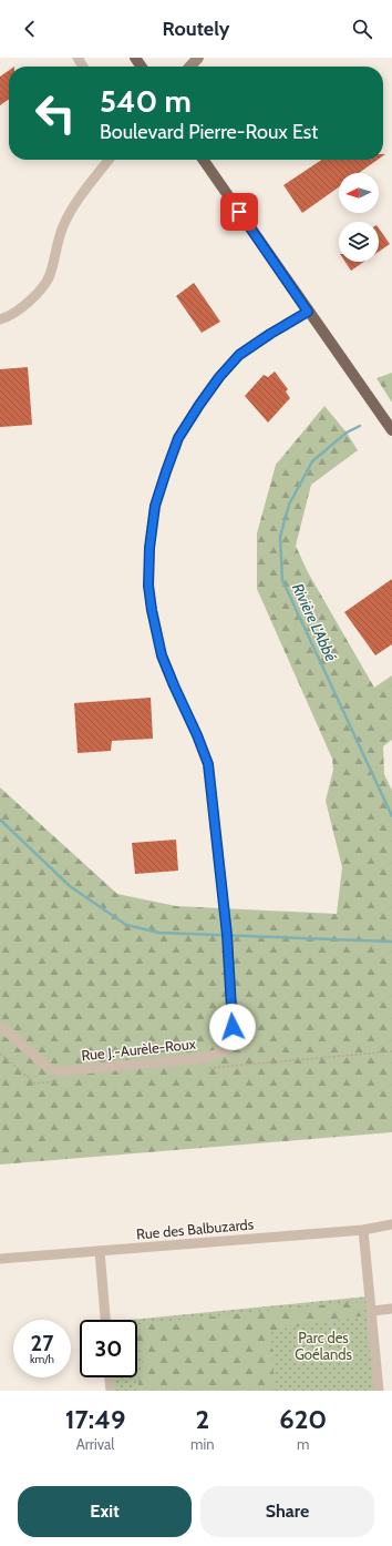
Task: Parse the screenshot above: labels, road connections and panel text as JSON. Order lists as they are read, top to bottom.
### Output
{
  "streets": {
    "street": ["Rue J.-Aurèle-Roux", "Rue des Balbuzards"]
  },
  "water": ["Rivière L'Abbé"],
  "parks": ["Parc des Goélands"],
  "north": "left",
  "page": {
    "header": "Routely",
    "turn": ["540 m", "Boulevard Pierre-Roux Est"],
    "speed": "27 km/h",
    "limit": "30",
    "eta": [
      "17:49",
      "Arrival",
      "2",
      "min",
      "620",
      "m"
    ],
    "buttons": ["Exit", "Share"]
  }
}
